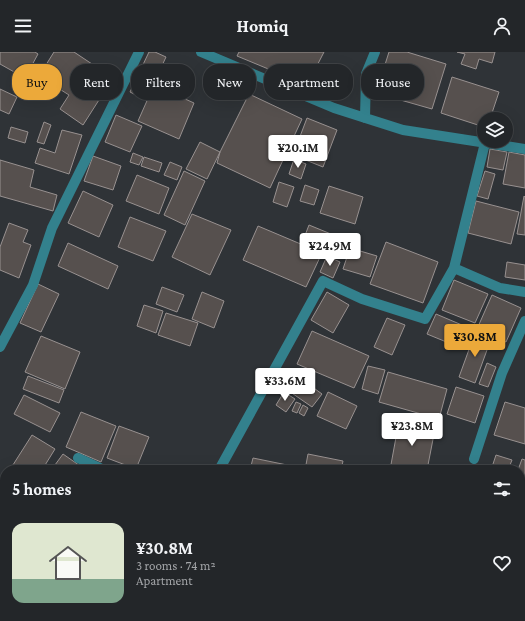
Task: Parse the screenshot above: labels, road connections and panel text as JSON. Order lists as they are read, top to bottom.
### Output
{
  "page": {
    "header": "Homiq",
    "chip": [
      "Buy",
      "Rent",
      "Filters",
      "New",
      "Apartment",
      "House"
    ],
    "price": [
      "¥20.1M",
      "¥24.9M",
      "¥30.8M",
      "¥33.6M",
      "¥23.8M"
    ],
    "heading": "5 homes",
    "list": [
      {
        "name": "¥30.8M",
        "note": "3 rooms · 74 m² · Apartment"
      }
    ]
  }
}
